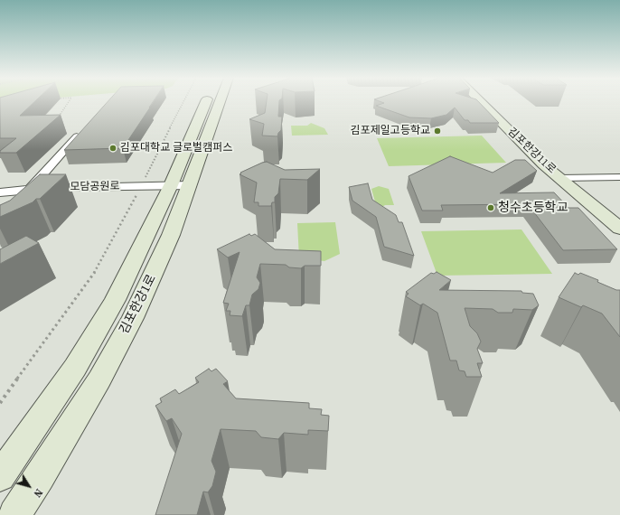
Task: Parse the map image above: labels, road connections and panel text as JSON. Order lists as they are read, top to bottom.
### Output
{
  "streets": {
    "street": ["김포한강11로", "모담공원로", "김포한강1로"]
  },
  "crossings": [
    ["모담공원로", "김포한강1로"]
  ],
  "places": ["김포제일고등학교", "김포대학교 글로벌캠퍼스", "청수초등학교"],
  "north": "bottom right"
}
